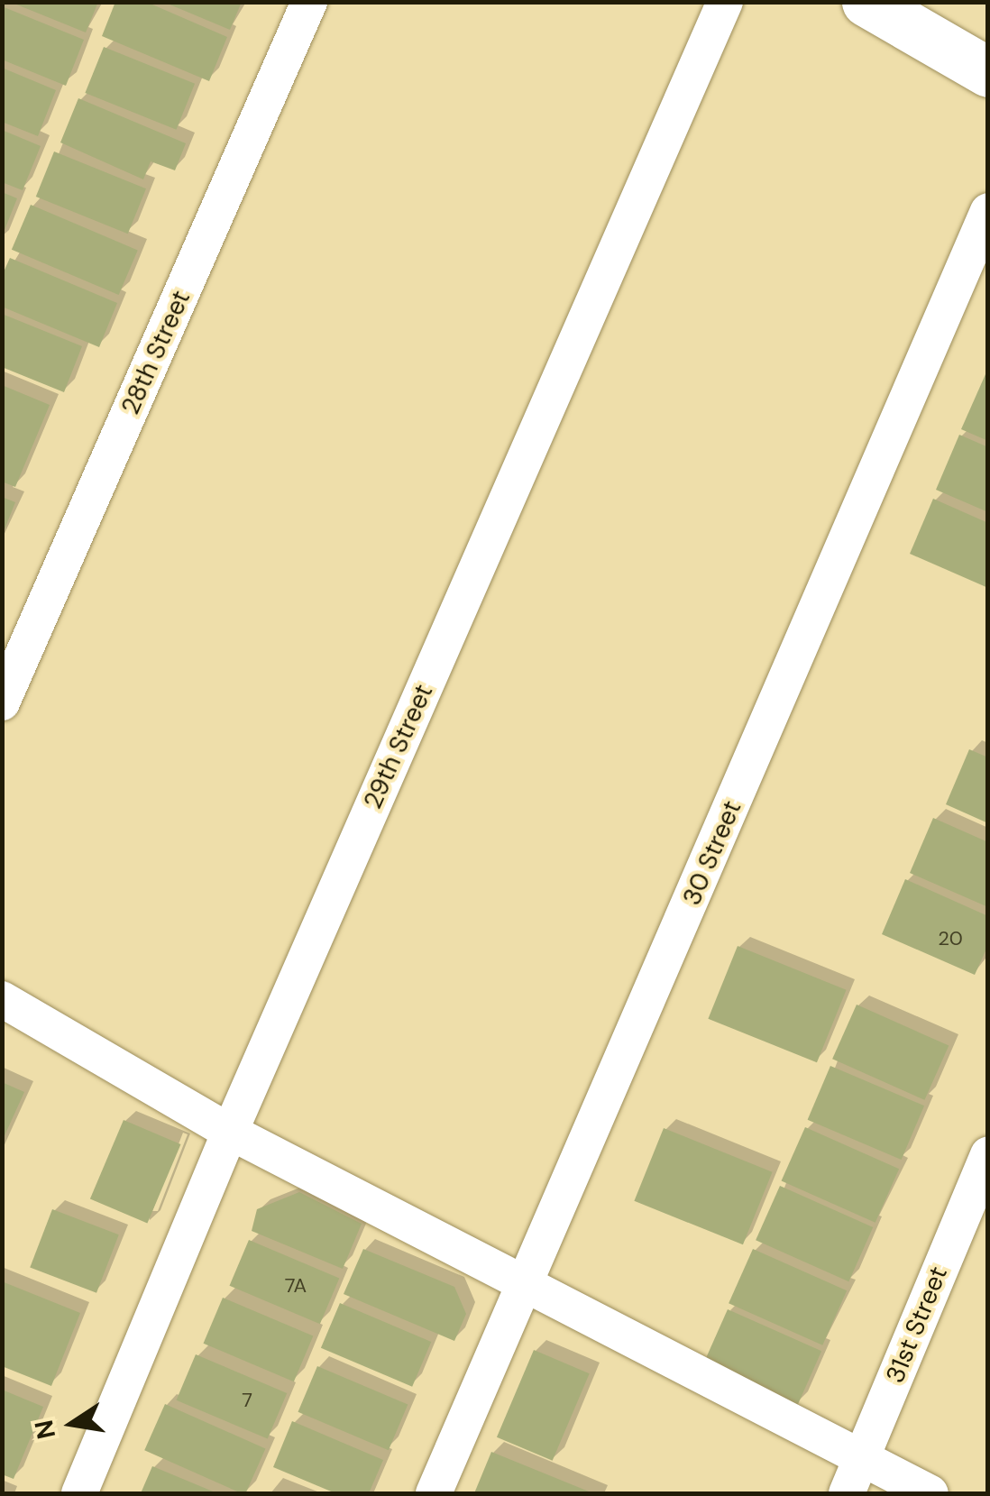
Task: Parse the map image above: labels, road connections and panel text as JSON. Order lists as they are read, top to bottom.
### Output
{
  "streets": {
    "street": [
      "28th Street",
      "29th Street",
      "30 Street",
      "31st Street"
    ]
  },
  "house_numbers": ["20", "7A", "7"],
  "north": "left"
}
